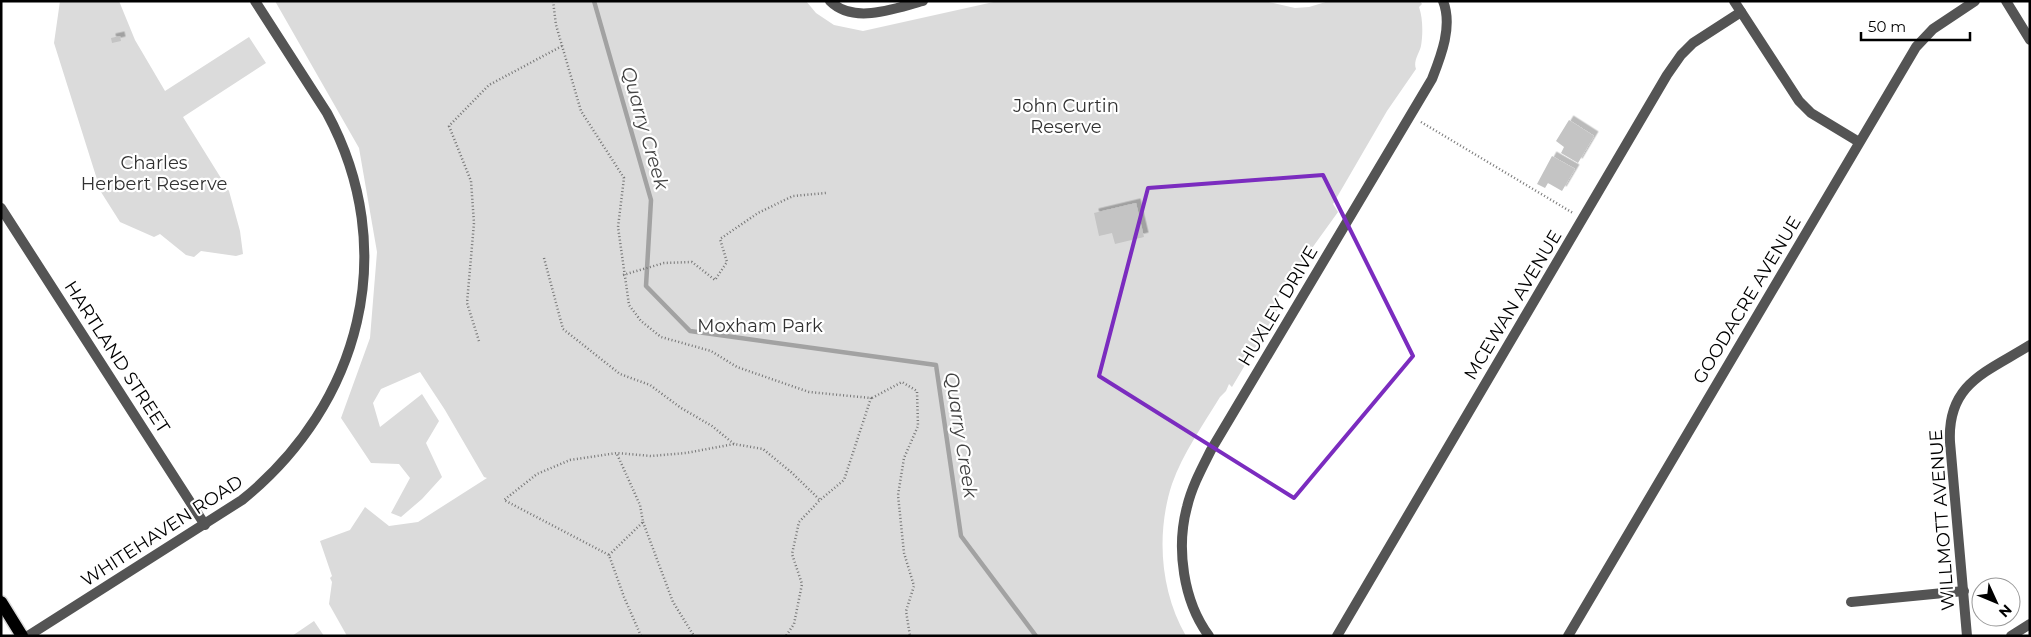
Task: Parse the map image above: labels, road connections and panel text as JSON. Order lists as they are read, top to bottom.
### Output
{
  "streets": {
    "street": [
      "GOODACRE AVENUE",
      "MCEWAN AVENUE",
      "HUXLEY DRIVE",
      "HARTLAND STREET",
      "WILLMOTT AVENUE",
      "WHITEHAVEN ROAD"
    ]
  },
  "crossings": [
    ["HARTLAND STREET", "WHITEHAVEN ROAD"]
  ],
  "water": ["Quarry Creek"],
  "parks": ["John Curtin Reserve", "Charles Herbert Reserve", "Moxham Park"],
  "scale_bar": "50 m",
  "north": "bottom right"
}
